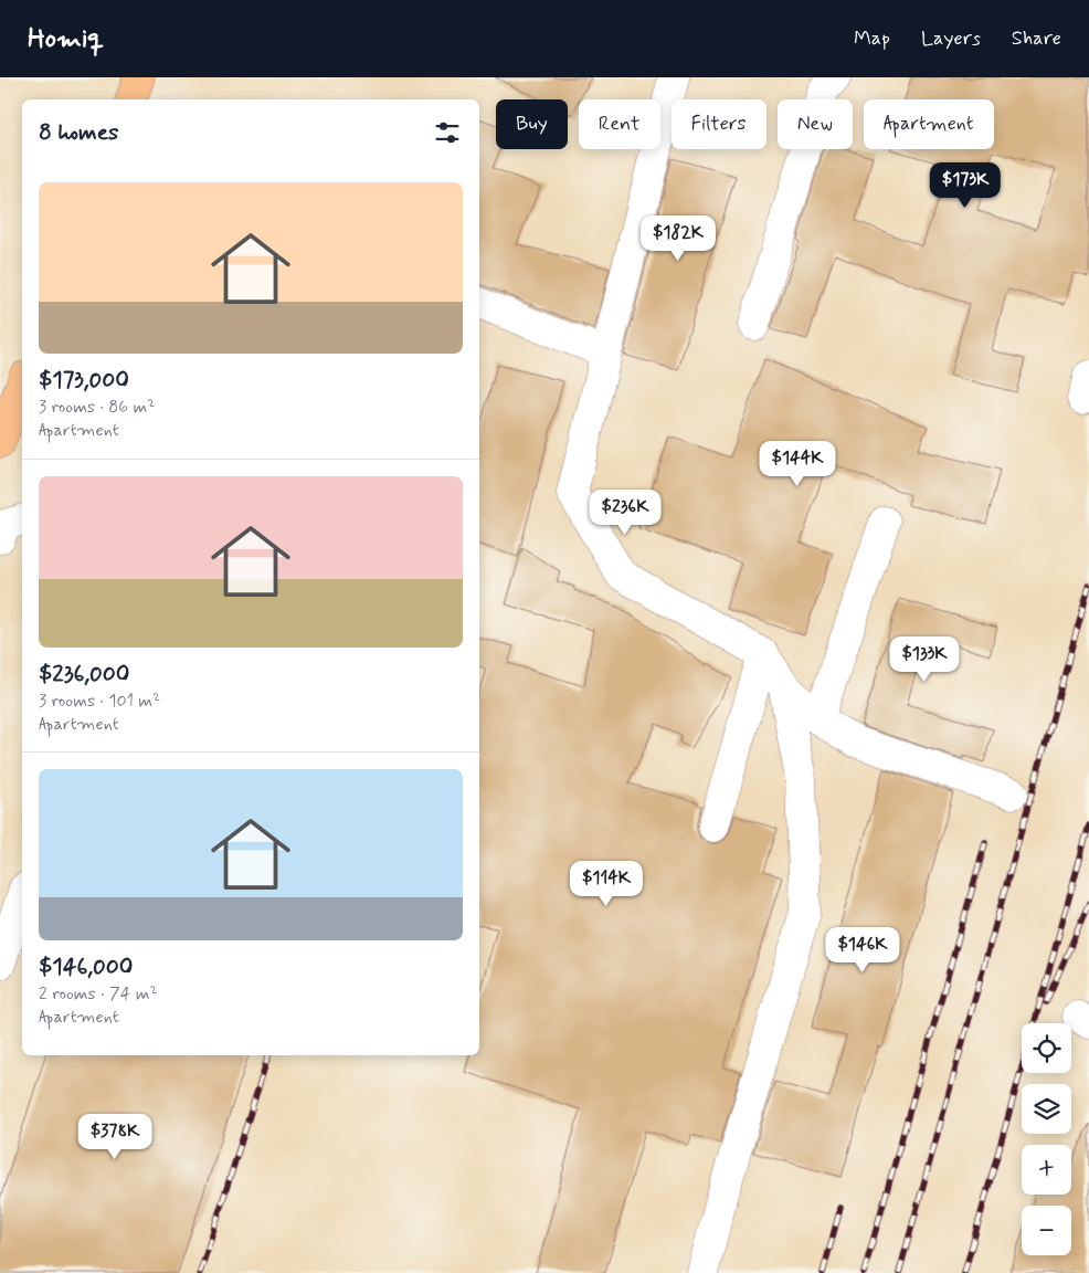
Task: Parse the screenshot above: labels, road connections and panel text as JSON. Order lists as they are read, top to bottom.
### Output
{
  "page": {
    "header": "Homiq",
    "nav": ["Map", "Layers", "Share"],
    "chip": [
      "Buy",
      "Rent",
      "Filters",
      "New",
      "Apartment"
    ],
    "heading": "8 homes",
    "price": [
      "$173K",
      "$182K",
      "$144K",
      "$236K",
      "$133K",
      "$114K",
      "$146K",
      "$378K"
    ],
    "list": [
      {
        "name": "$173,000",
        "note": "3 rooms · 86 m² · Apartment"
      },
      {
        "name": "$236,000",
        "note": "3 rooms · 101 m² · Apartment"
      },
      {
        "name": "$146,000",
        "note": "2 rooms · 74 m² · Apartment"
      }
    ],
    "map_buttons": ["+", "−"]
  }
}
